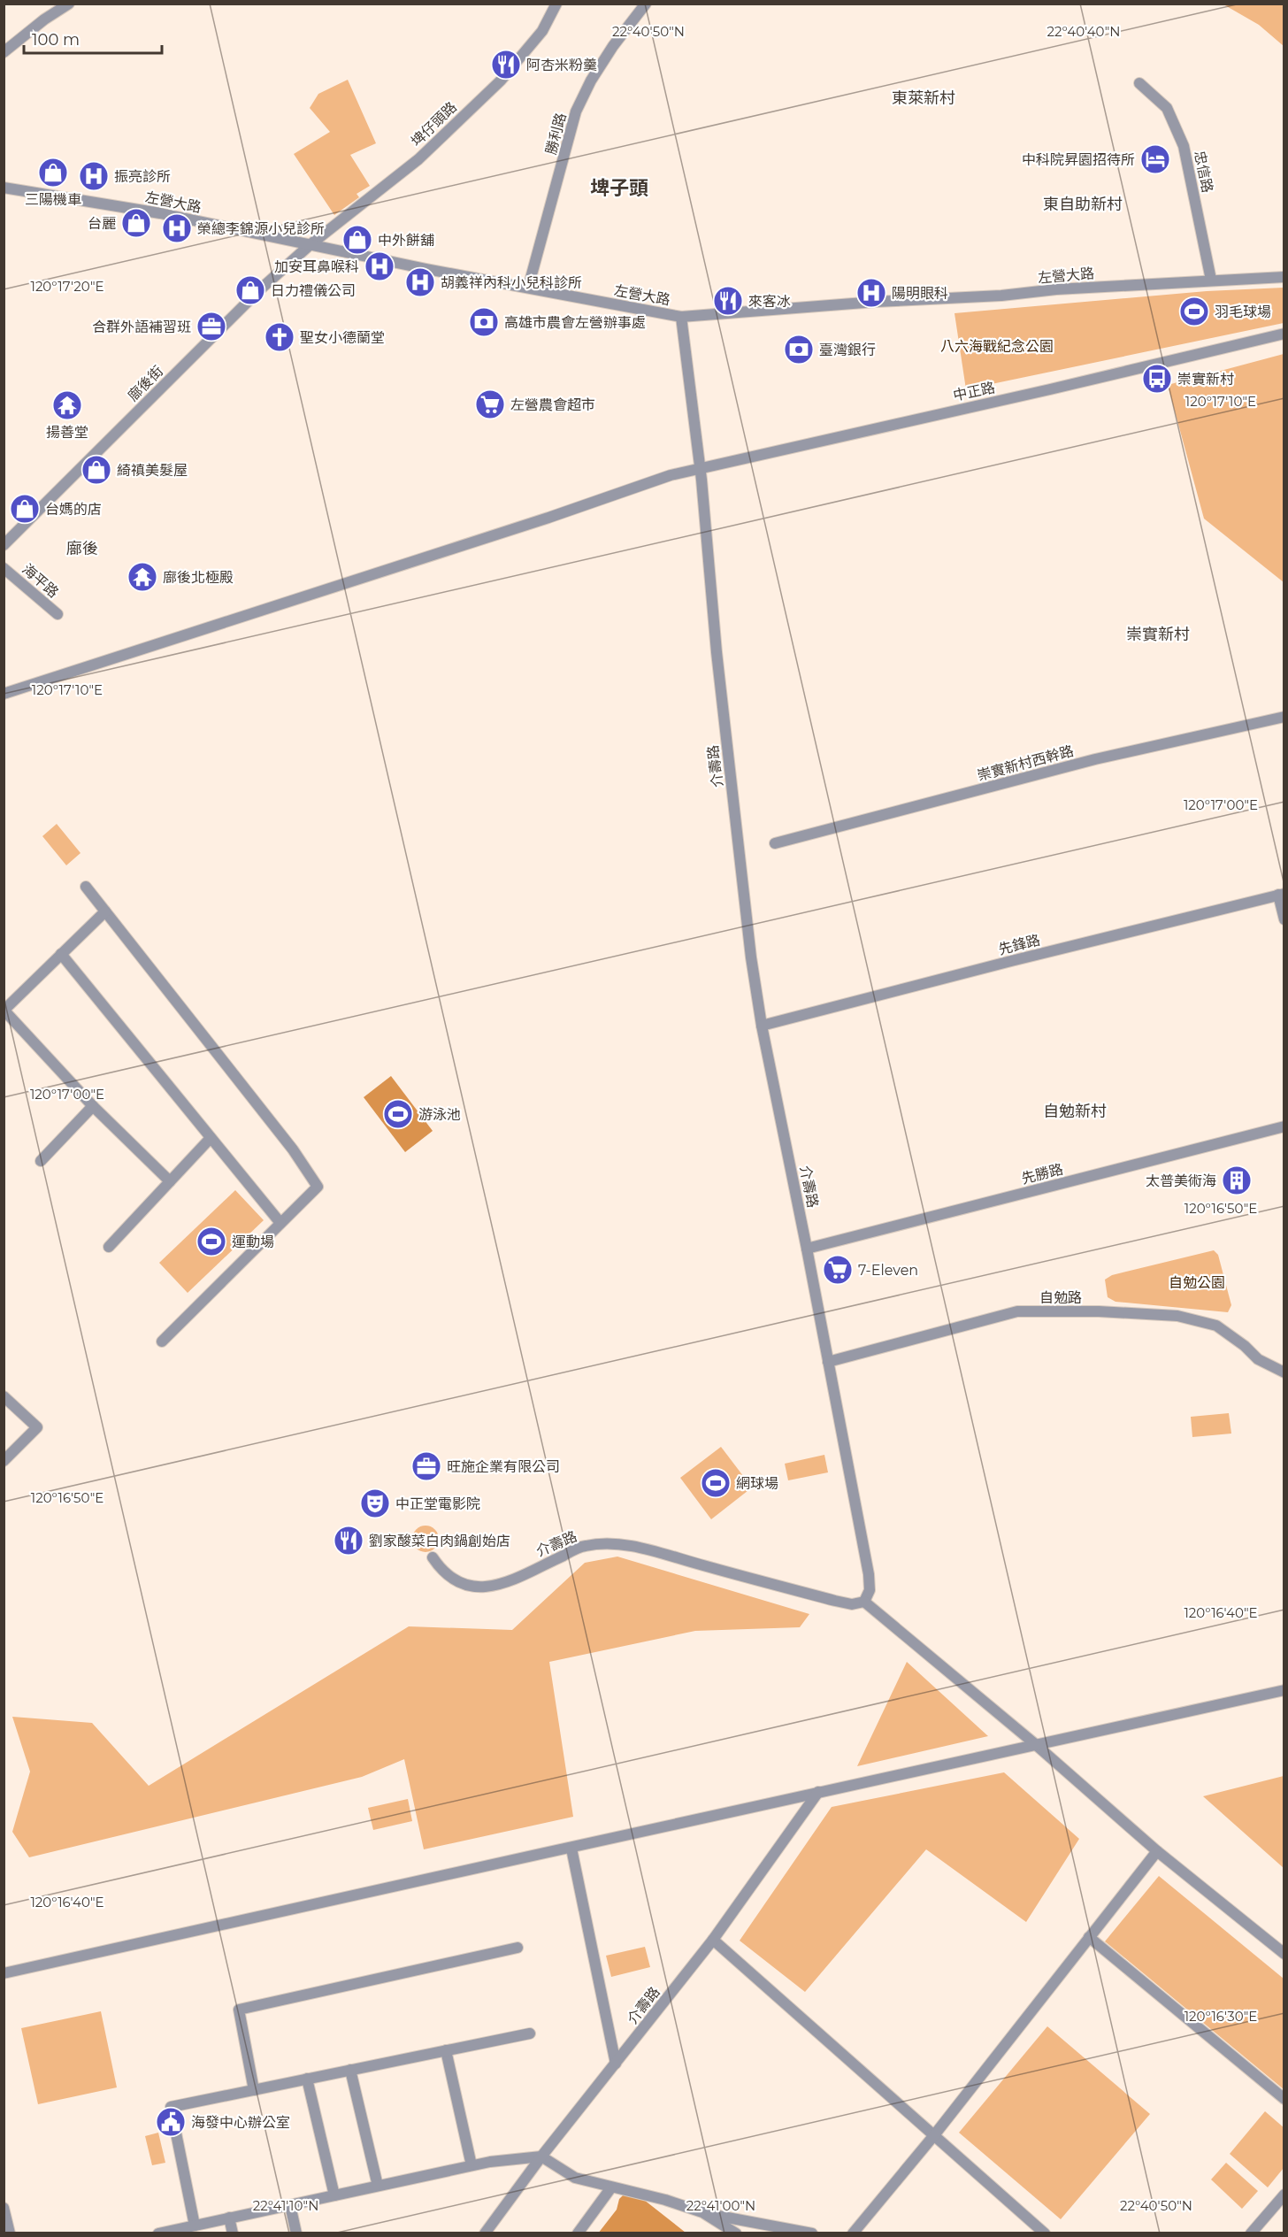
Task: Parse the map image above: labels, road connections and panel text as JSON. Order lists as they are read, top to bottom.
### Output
{
  "streets": {
    "street": [
      "埤仔頭路",
      "勝利路",
      "忠信路",
      "左營大路",
      "廍後街",
      "中正路",
      "海平路",
      "崇實新村西幹路",
      "介壽路",
      "先鋒路",
      "先勝路",
      "自勉路"
    ]
  },
  "crossings": [
    ["埤仔頭路", "左營大路"],
    ["埤仔頭路", "廍後街"],
    ["勝利路", "左營大路"],
    ["忠信路", "左營大路"],
    ["左營大路", "廍後街"],
    ["左營大路", "介壽路"],
    ["中正路", "介壽路"],
    ["介壽路", "先鋒路"],
    ["介壽路", "先勝路"],
    ["介壽路", "自勉路"]
  ],
  "districts": [
    "東萊新村",
    "埤子頭",
    "東自助新村",
    "廍後",
    "崇實新村",
    "自勉新村"
  ],
  "parks": ["八六海戰紀念公園", "自勉公園"],
  "places": {
    "restaurant": ["阿杏米粉羹", "來客冰", "劉家酸菜白肉鍋創始店"],
    "hotel": ["中科院昇園招待所"],
    "shop": [
      "三陽機車",
      "台麗",
      "中外餅舖",
      "日力禮儀公司",
      "綺禛美髮屋",
      "台媽的店"
    ],
    "hospital": [
      "振亮診所",
      "榮總李錦源小兒診所",
      "加安耳鼻喉科",
      "胡義祥內科小兒科診所",
      "陽明眼科"
    ],
    "sports": [
      "羽毛球場",
      "游泳池",
      "運動場",
      "網球場"
    ],
    "bank": ["高雄市農會左營辦事處", "臺灣銀行"],
    "office": ["合群外語補習班", "旺施企業有限公司"],
    "church": ["聖女小德蘭堂"],
    "bus stop": ["崇實新村"],
    "supermarket": ["左營農會超市", "7-Eleven"],
    "temple": ["揚善堂", "廍後北極殿"],
    "building": ["太普美術海"],
    "theatre": ["中正堂電影院"],
    "public building": ["海發中心辦公室"]
  },
  "scale_bar": "100 m",
  "coordinates": [
    "22°40'50\"N",
    "22°40'40\"N",
    "120°17'20\"E",
    "120°17'10\"E",
    "120°17'00\"E",
    "120°16'50\"E",
    "120°16'40\"E",
    "120°16'30\"E",
    "22°41'10\"N",
    "22°41'00\"N"
  ]
}
